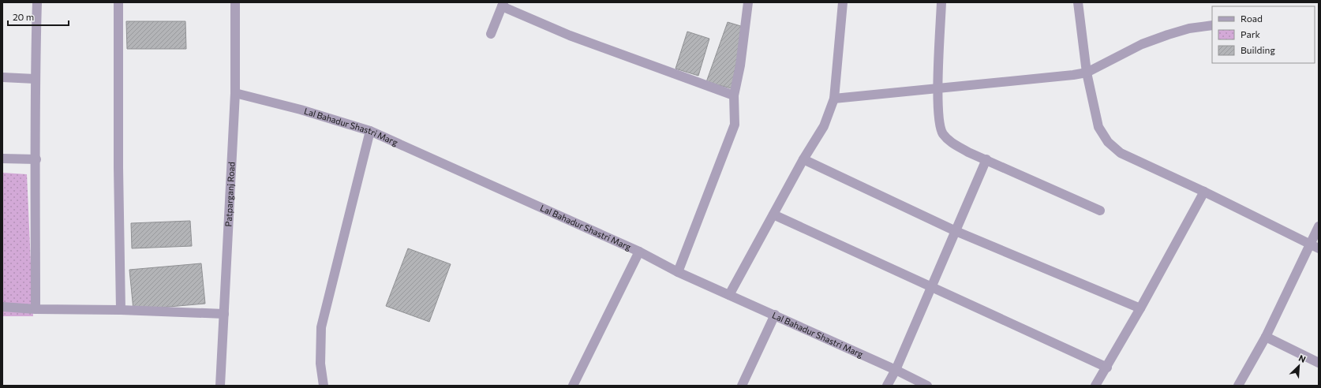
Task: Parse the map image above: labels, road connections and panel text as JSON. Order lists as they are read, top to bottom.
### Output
{
  "streets": {
    "street": ["Lal Bahadur Shastri Marg", "Patparganj Road"]
  },
  "crossings": [
    ["Lal Bahadur Shastri Marg", "Patparganj Road"]
  ],
  "legend": ["Road", "Park", "Building"],
  "scale_bar": "20 m",
  "north": "top right"
}
